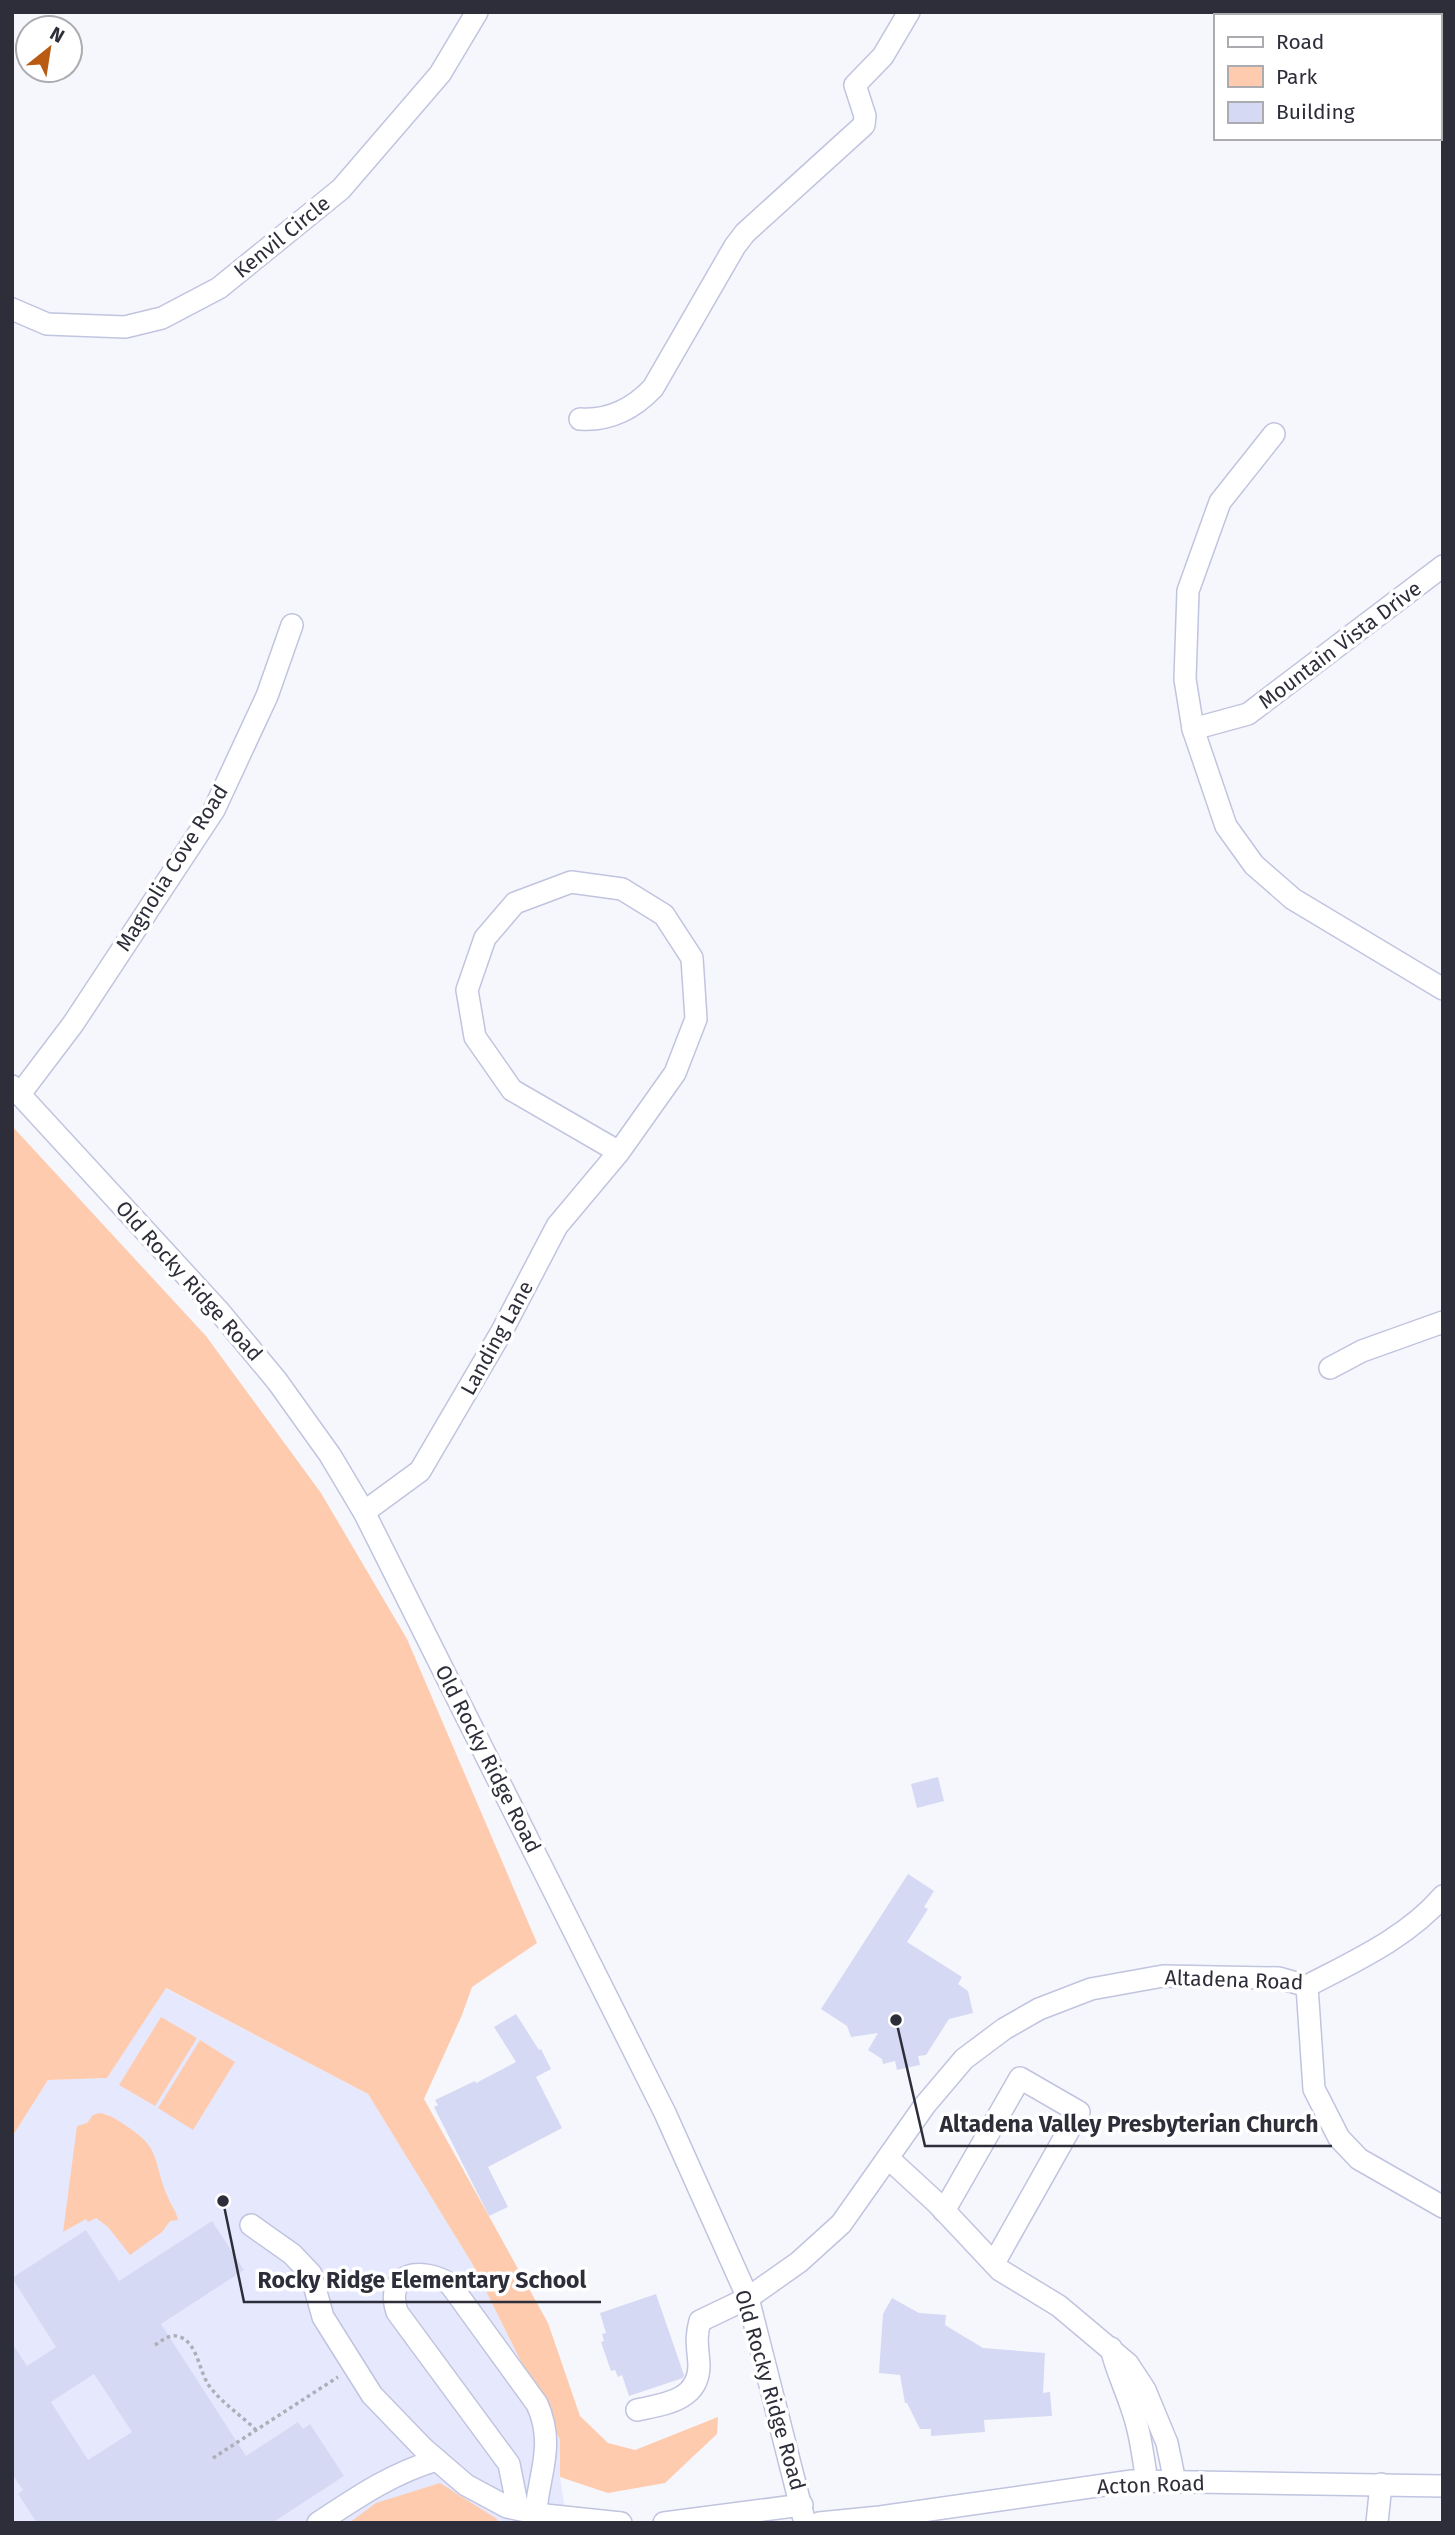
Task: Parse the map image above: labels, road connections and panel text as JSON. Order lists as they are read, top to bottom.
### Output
{
  "streets": {
    "street": [
      "Kenvil Circle",
      "Mountain Vista Drive",
      "Magnolia Cove Road",
      "Old Rocky Ridge Road",
      "Landing Lane",
      "Altadena Road",
      "Acton Road"
    ]
  },
  "crossings": [
    ["Magnolia Cove Road", "Old Rocky Ridge Road"],
    ["Old Rocky Ridge Road", "Landing Lane"],
    ["Old Rocky Ridge Road", "Altadena Road"]
  ],
  "places": ["Altadena Valley Presbyterian Church", "Rocky Ridge Elementary School"],
  "legend": ["Road", "Park", "Building"],
  "north": "top right"
}
